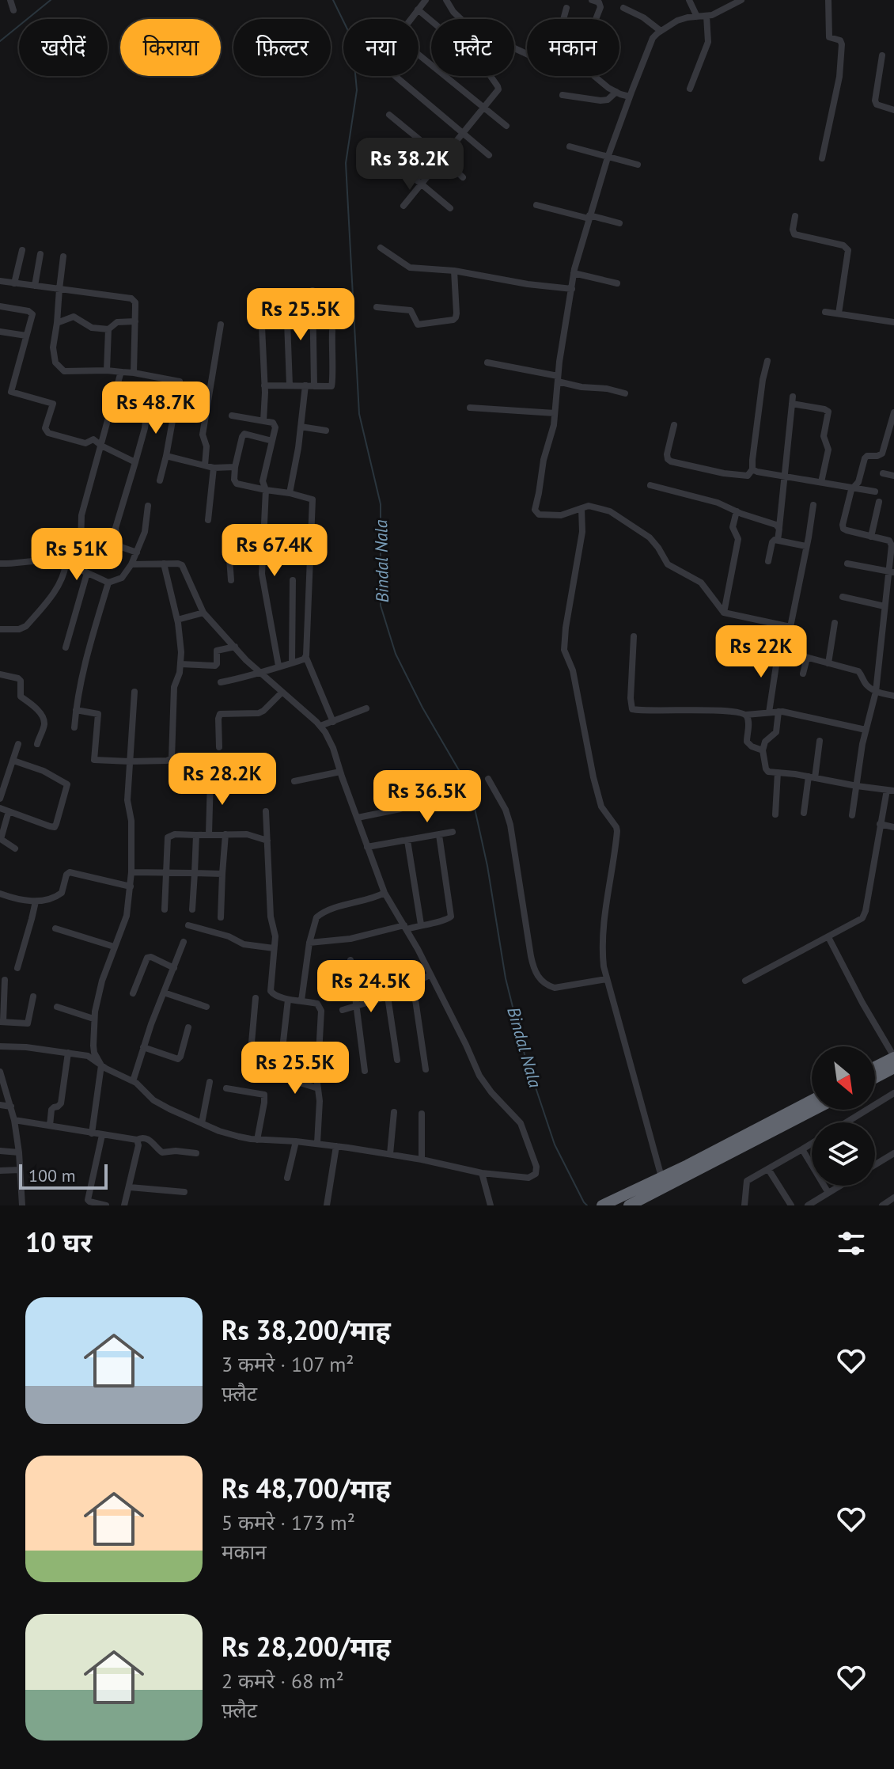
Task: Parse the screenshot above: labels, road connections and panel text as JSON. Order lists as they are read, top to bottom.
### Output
{
  "water": ["Bindal Nala"],
  "scale_bar": "100 m",
  "north": "bottom right",
  "page": {
    "chip": [
      "खरीदें",
      "किराया",
      "फ़िल्टर",
      "नया",
      "फ़्लैट",
      "मकान"
    ],
    "price": [
      "Rs 38.2K",
      "Rs 25.5K",
      "Rs 48.7K",
      "Rs 67.4K",
      "Rs 51K",
      "Rs 22K",
      "Rs 28.2K",
      "Rs 36.5K",
      "Rs 24.5K",
      "Rs 25.5K"
    ],
    "scale": "100 m",
    "heading": "10 घर",
    "list": [
      {
        "name": "Rs 38,200/माह",
        "note": "3 कमरे · 107 m² · फ़्लैट"
      },
      {
        "name": "Rs 48,700/माह",
        "note": "5 कमरे · 173 m² · मकान"
      },
      {
        "name": "Rs 28,200/माह",
        "note": "2 कमरे · 68 m² · फ़्लैट"
      }
    ]
  }
}
